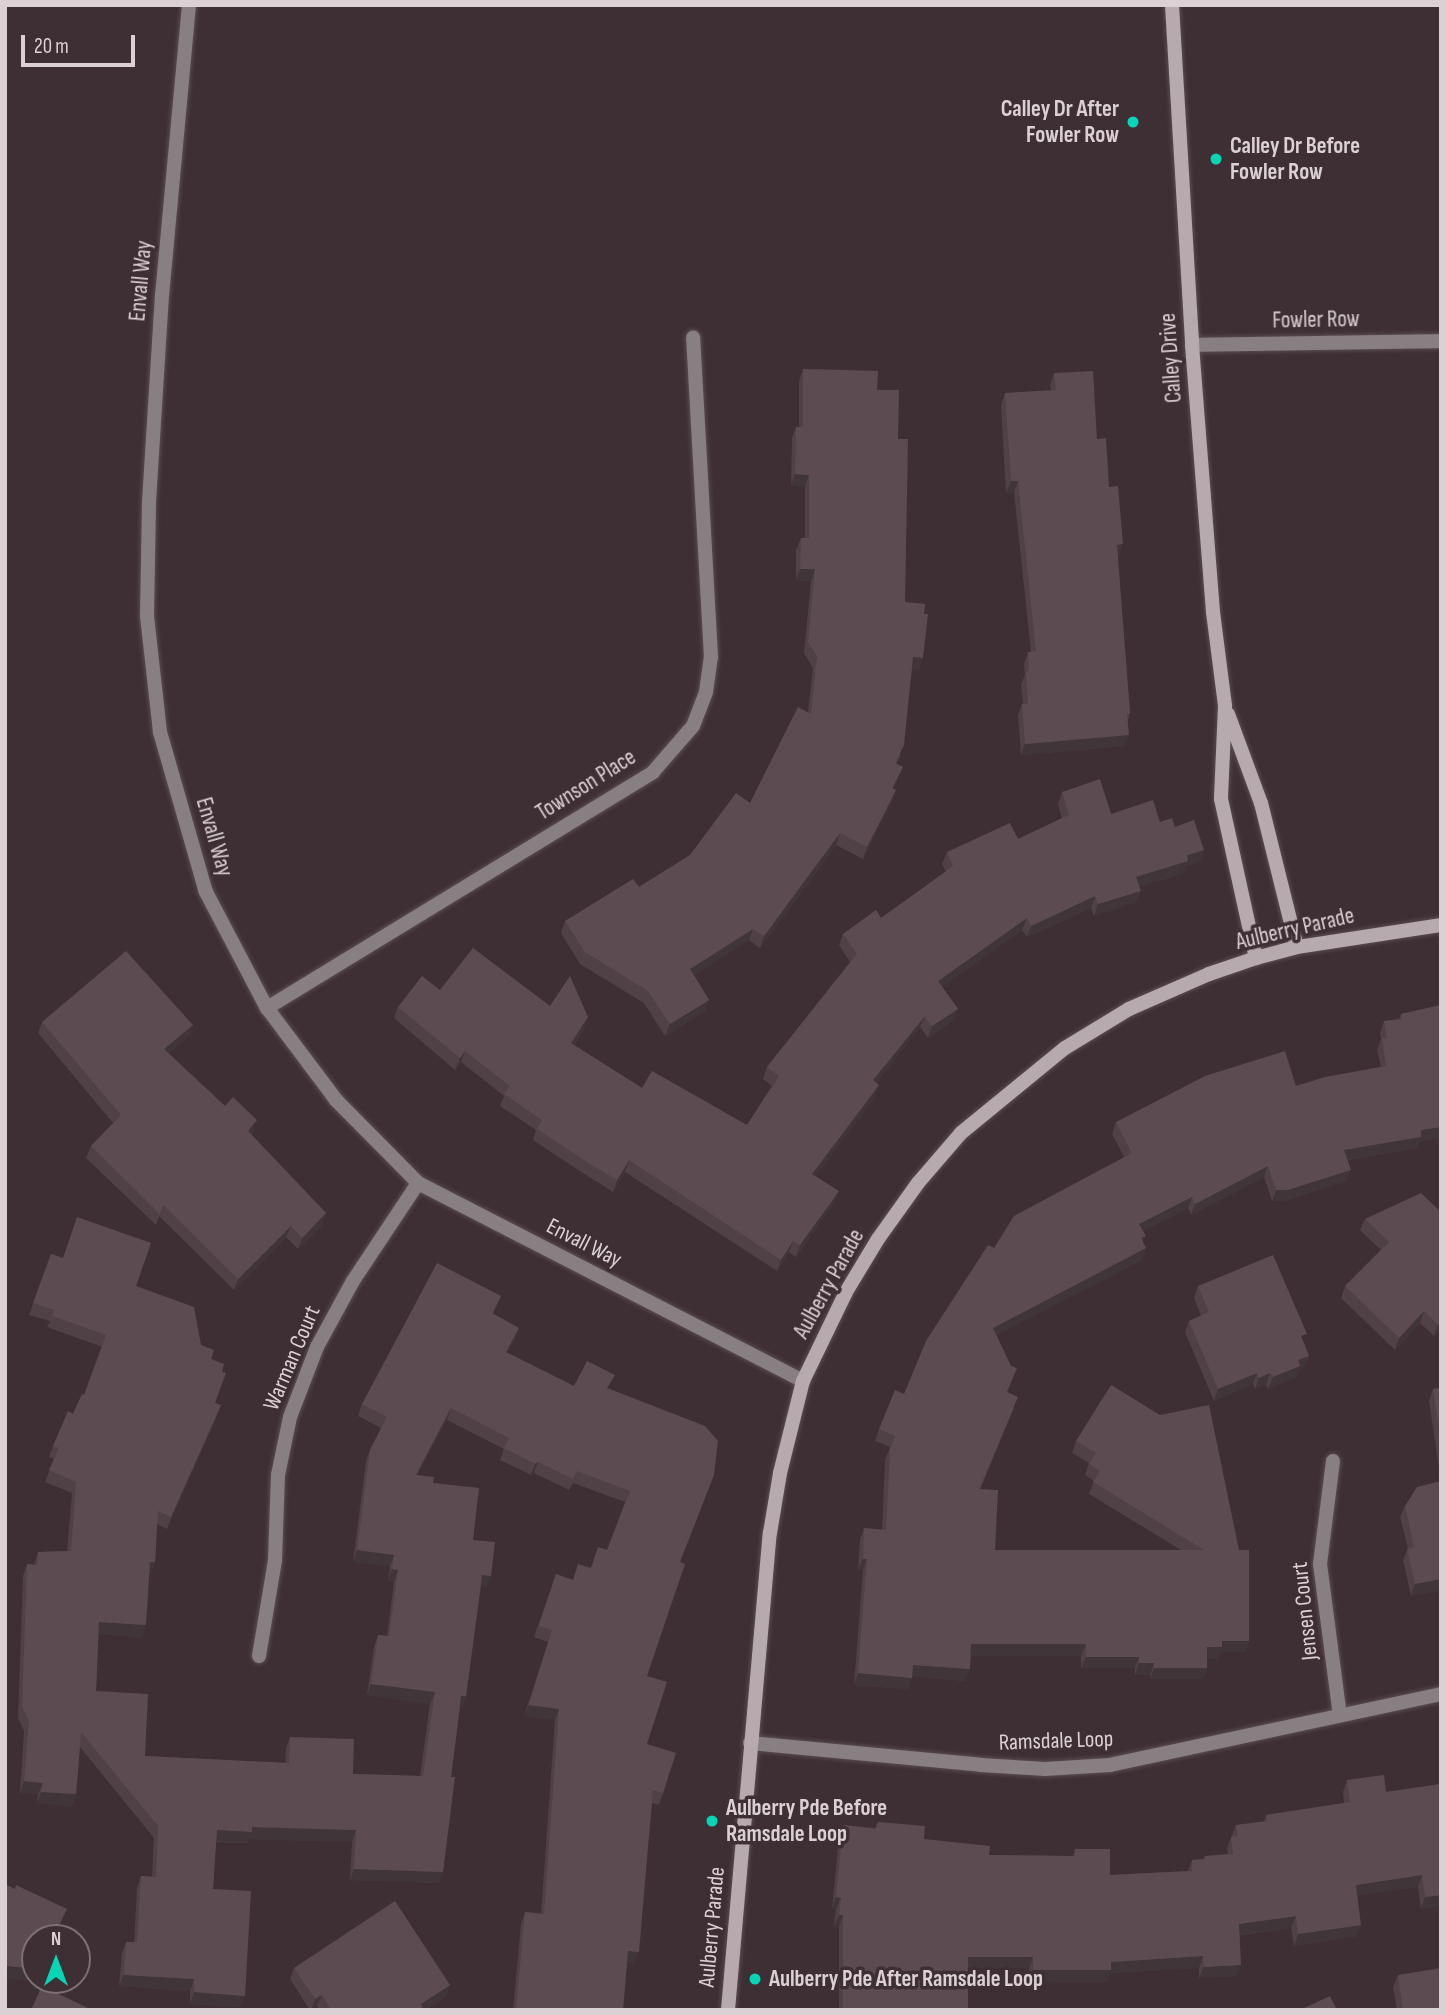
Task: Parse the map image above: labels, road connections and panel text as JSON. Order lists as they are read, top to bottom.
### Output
{
  "streets": {
    "main road": ["Calley Drive", "Aulberry Parade"],
    "street": [
      "Envall Way",
      "Fowler Row",
      "Townson Place",
      "Warman Court",
      "Jensen Court",
      "Ramsdale Loop"
    ]
  },
  "crossings": [
    ["Envall Way", "Townson Place"],
    ["Envall Way", "Aulberry Parade"],
    ["Envall Way", "Warman Court"],
    ["Fowler Row", "Calley Drive"],
    ["Calley Drive", "Aulberry Parade"],
    ["Aulberry Parade", "Ramsdale Loop"],
    ["Jensen Court", "Ramsdale Loop"]
  ],
  "places": [
    "Calley Dr After Fowler Row",
    "Calley Dr Before Fowler Row",
    "Aulberry Pde Before Ramsdale Loop",
    "Aulberry Pde After Ramsdale Loop"
  ],
  "scale_bar": "20 m",
  "north": "top"
}
